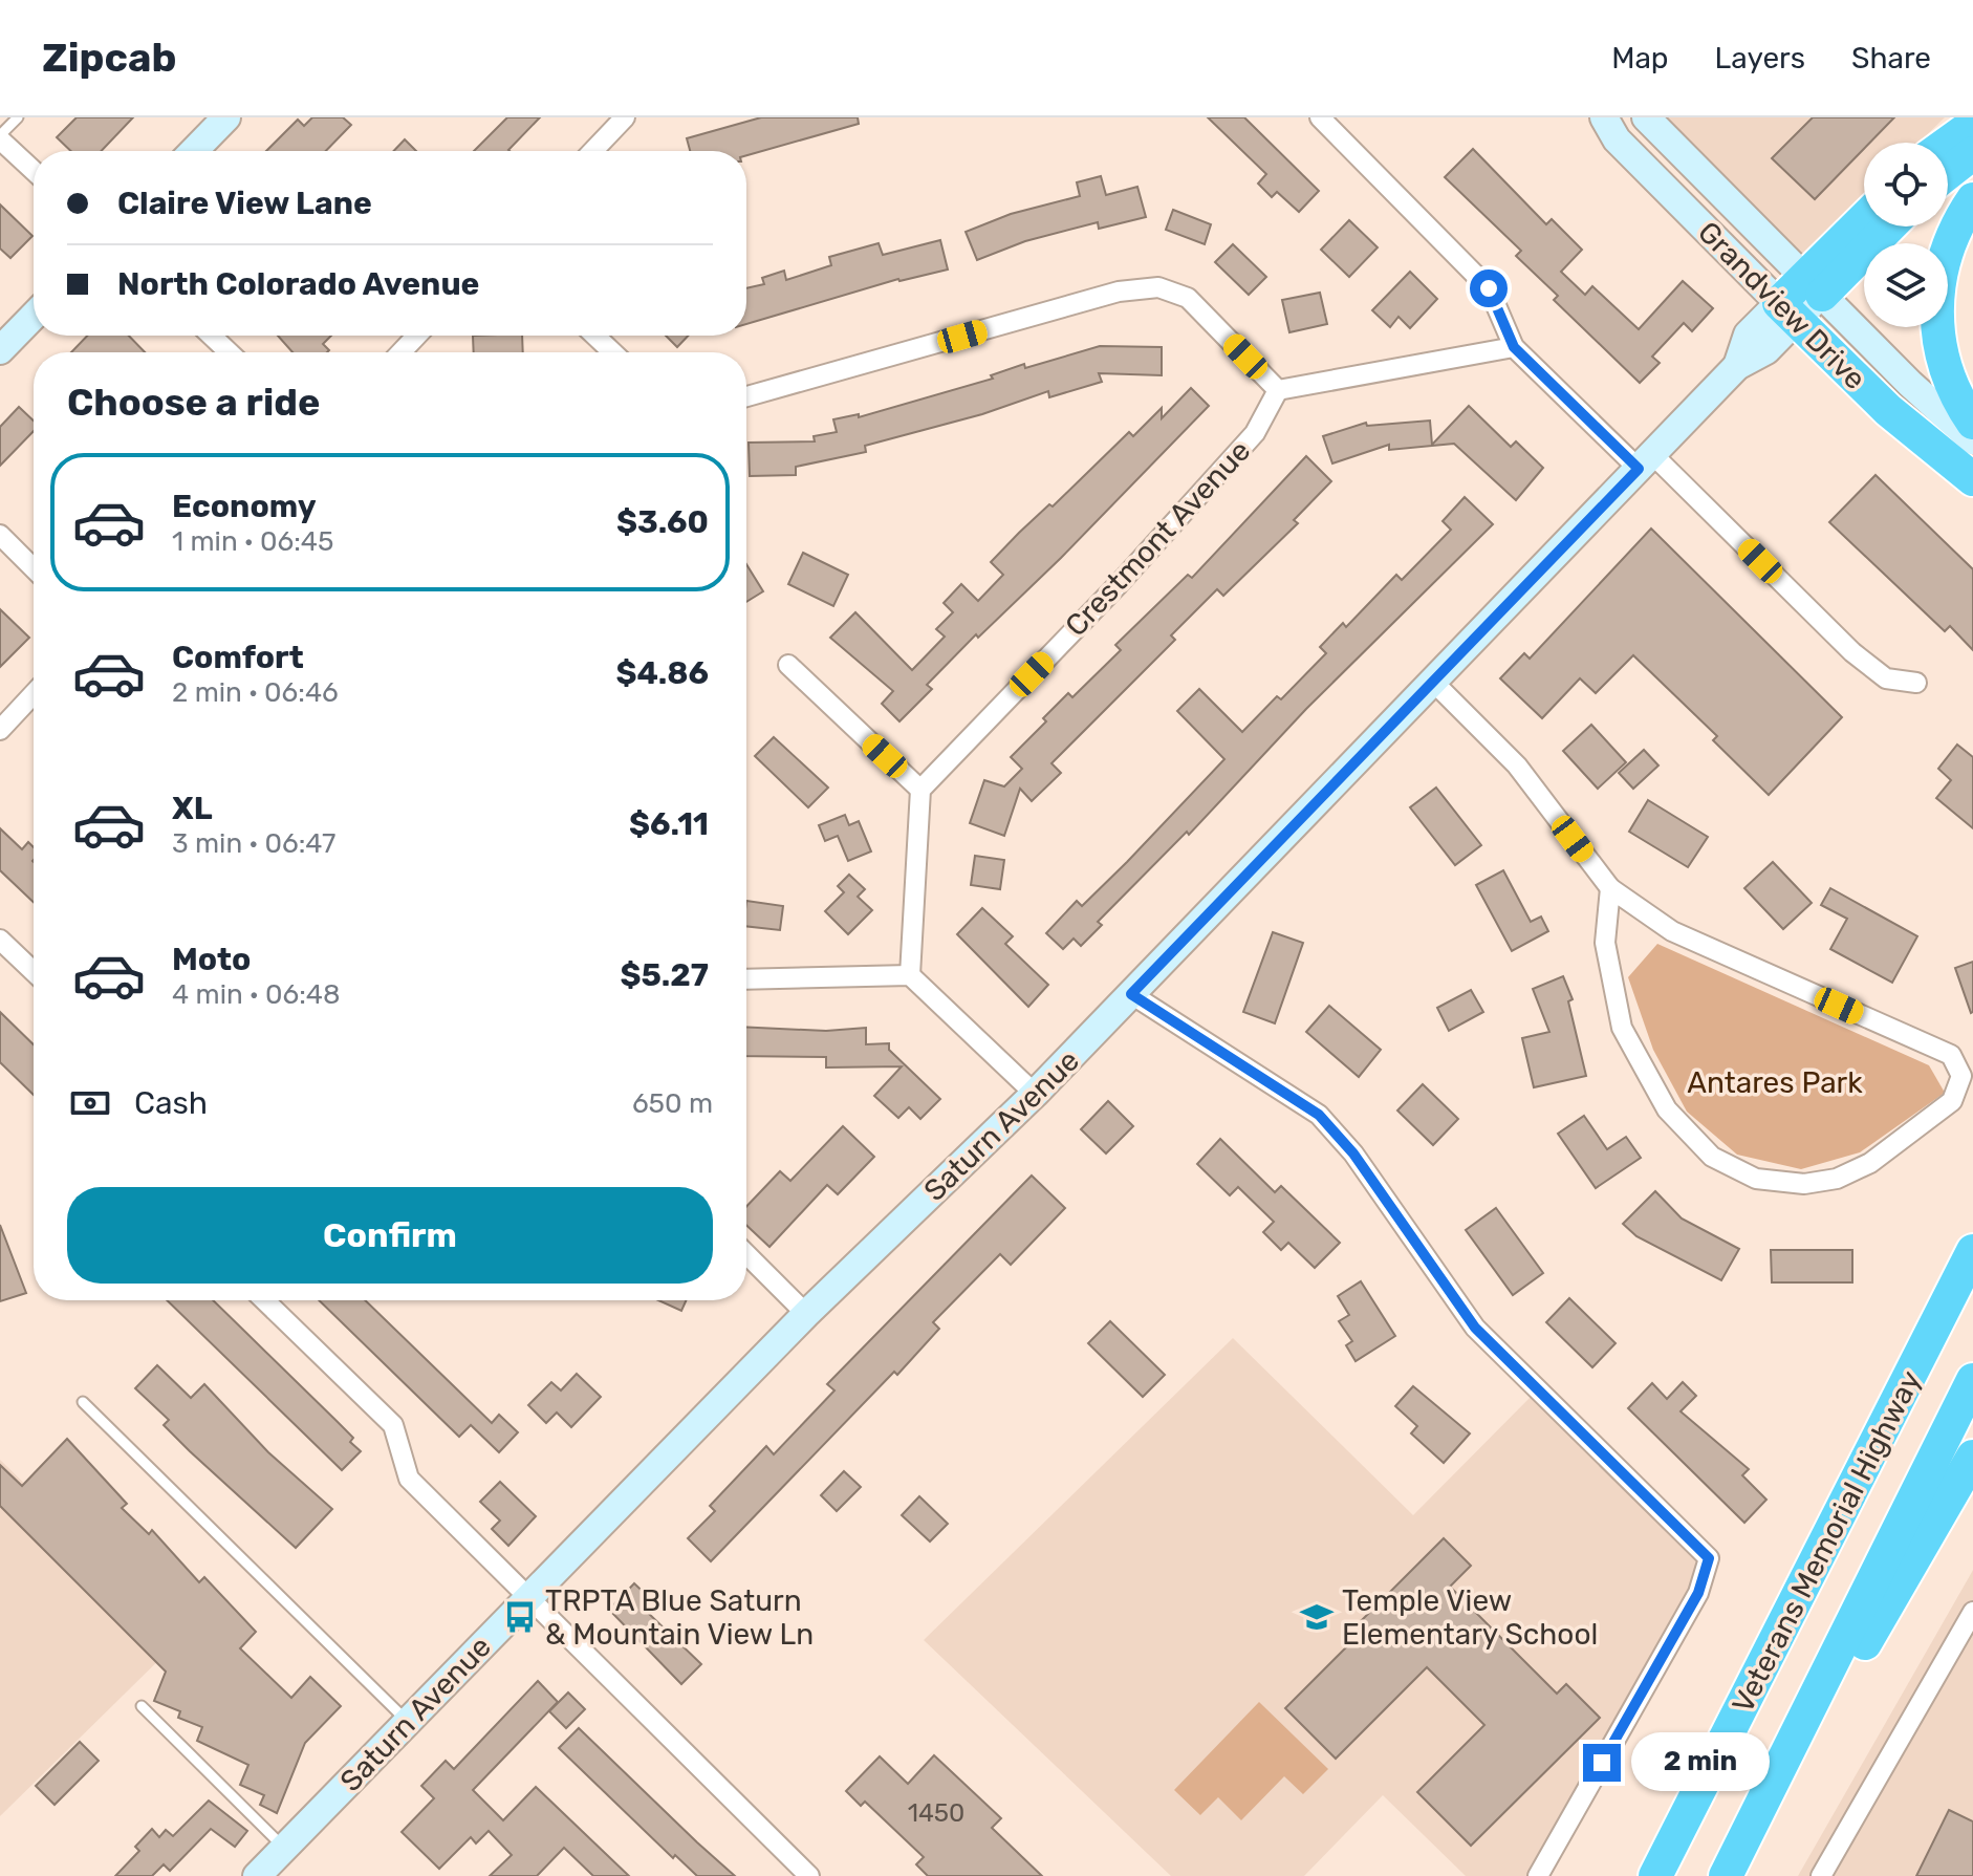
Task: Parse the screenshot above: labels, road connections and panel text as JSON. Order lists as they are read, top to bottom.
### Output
{
  "streets": {
    "highway": ["Grandview Drive", "Veterans Memorial Highway"],
    "street": ["Crestmont Avenue", "Saturn Avenue"]
  },
  "crossings": [
    ["Grandview Drive", "Saturn Avenue"]
  ],
  "parks": ["Antares Park"],
  "places": {
    "bus stop": ["TRPTA Blue Saturn & Mountain View Ln"],
    "school or university": ["Temple View Elementary School"]
  },
  "house_numbers": ["1450"],
  "page": {
    "header": "Zipcab",
    "nav": ["Map", "Layers", "Share"],
    "banner": ["Claire View Lane", "North Colorado Avenue"],
    "heading": "Choose a ride",
    "list": [
      {
        "name": "Economy",
        "note": "1 min · 06:45",
        "value": "$3.60"
      },
      {
        "name": "Comfort",
        "note": "2 min · 06:46",
        "value": "$4.86"
      },
      {
        "name": "XL",
        "note": "3 min · 06:47",
        "value": "$6.11"
      },
      {
        "name": "Moto",
        "note": "4 min · 06:48",
        "value": "$5.27"
      }
    ],
    "pay": ["Cash", "650 m"],
    "buttons": "Confirm",
    "bubble": "2 min"
  }
}
